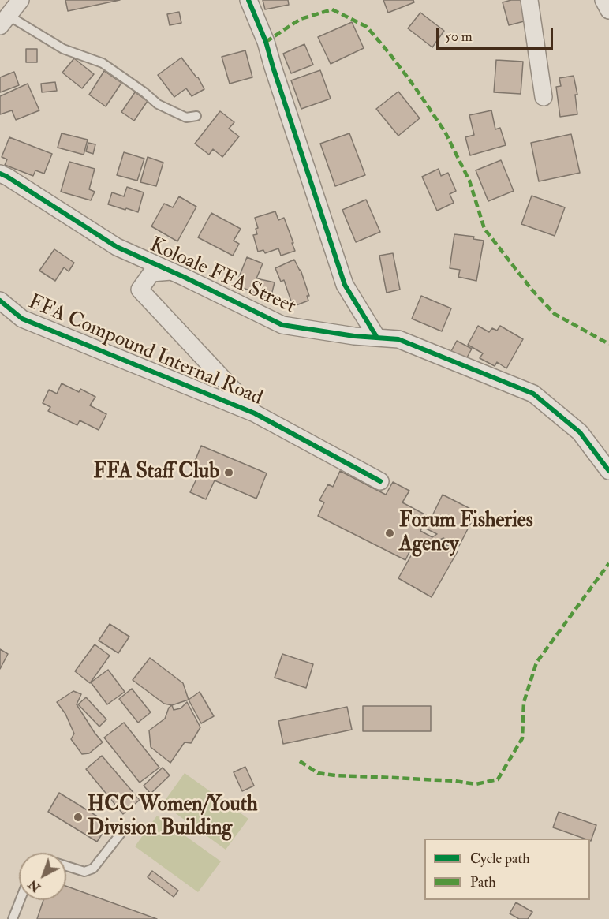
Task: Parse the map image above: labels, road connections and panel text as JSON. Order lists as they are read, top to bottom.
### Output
{
  "streets": {
    "street": ["Koloale FFA Street", "FFA Compound Internal Road"]
  },
  "places": ["FFA Staff Club", "Forum Fisheries Agency", "HCC Women/Youth Division Building"],
  "legend": ["Cycle path", "Path"],
  "scale_bar": "50 m",
  "north": "bottom left"
}
